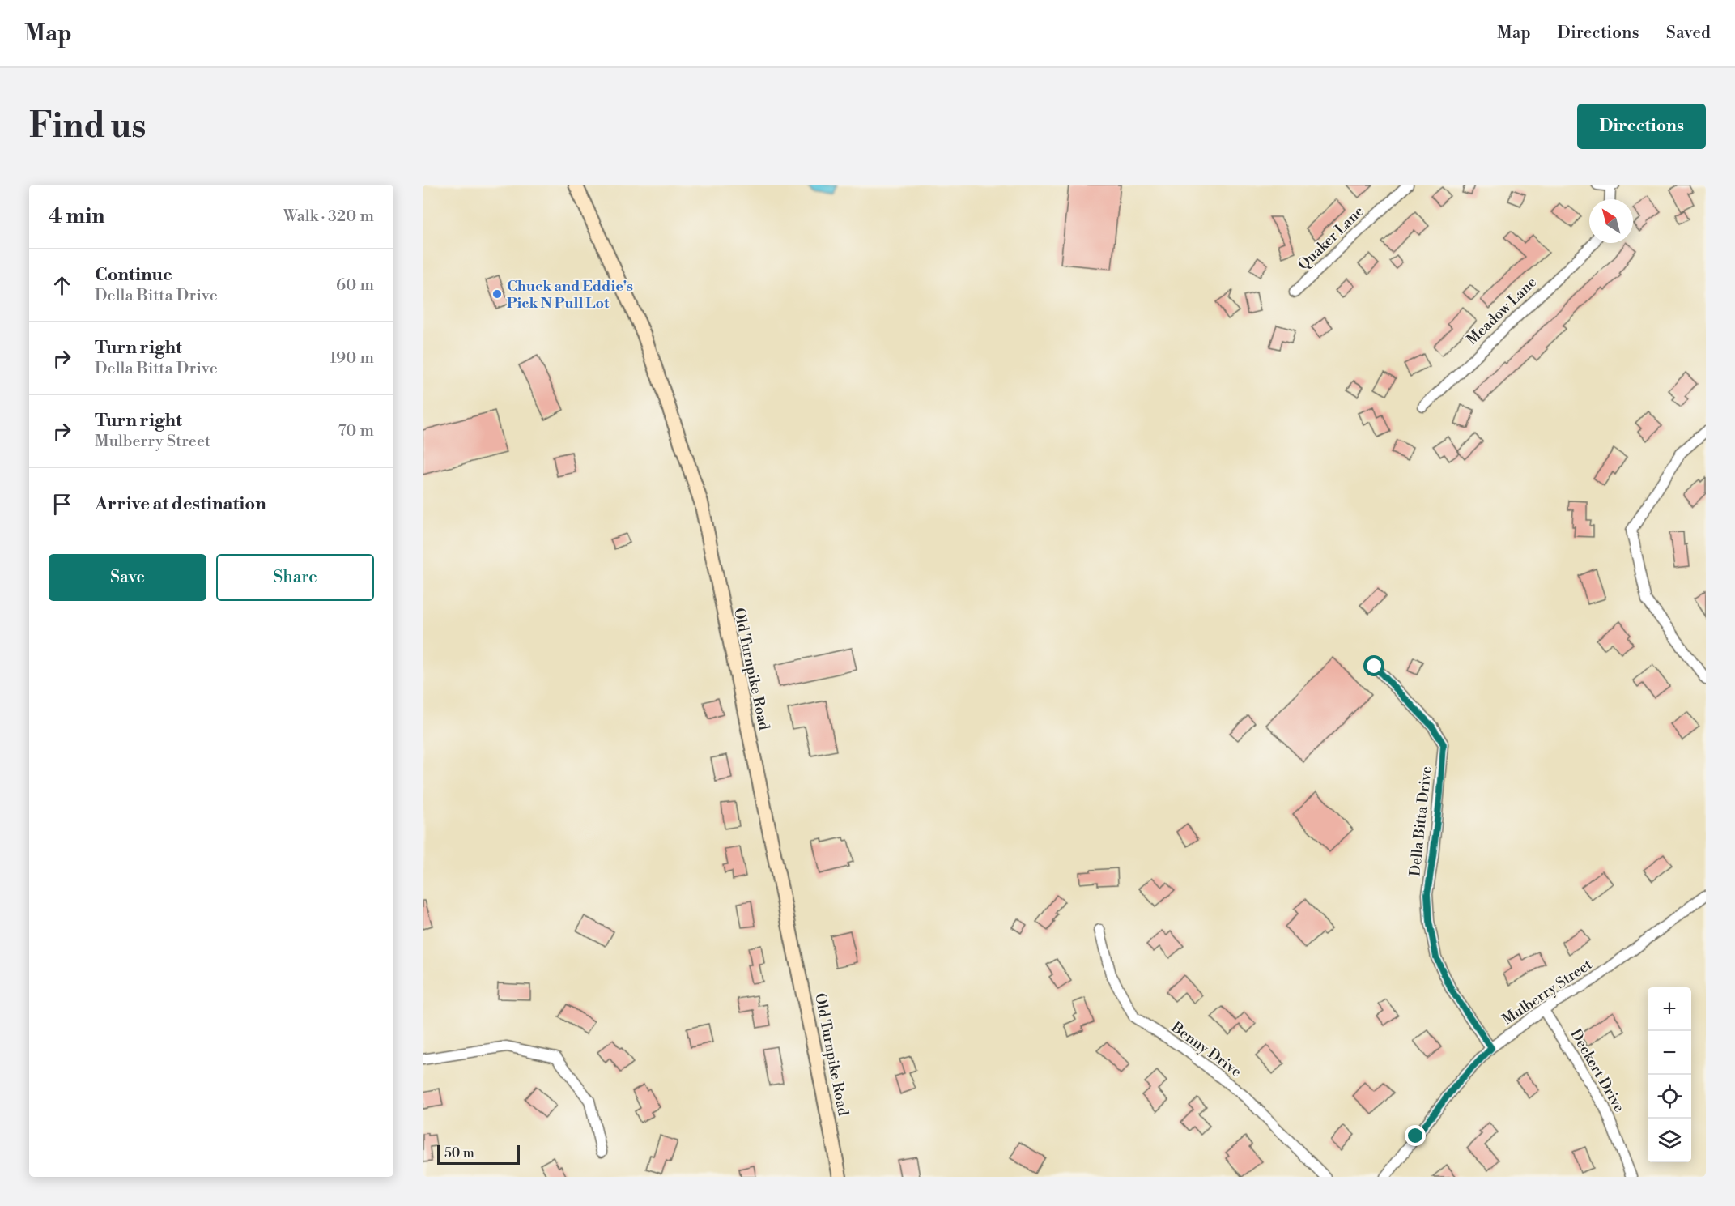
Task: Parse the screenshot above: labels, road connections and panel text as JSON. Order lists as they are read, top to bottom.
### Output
{
  "streets": {
    "main road": ["Old Turnpike Road"],
    "street": [
      "Quaker Lane",
      "Meadow Lane",
      "Della Bitta Drive",
      "Mulberry Street",
      "Benny Drive",
      "Deckert Drive"
    ]
  },
  "crossings": [
    ["Della Bitta Drive", "Mulberry Street"],
    ["Mulberry Street", "Deckert Drive"]
  ],
  "places": ["Chuck and Eddie's Pick N Pull Lot"],
  "scale_bar": "50 m",
  "north": "top left",
  "page": {
    "header": "Map",
    "nav": ["Map", "Directions", "Saved"],
    "buttons": [
      "Directions",
      ["Save", "Share"]
    ],
    "title": "Find us",
    "heading": ["4 min", "Walk · 320 m"],
    "list": [
      ["Continue", "Della Bitta Drive", "60 m"],
      ["Turn right", "Della Bitta Drive", "190 m"],
      ["Turn right", "Mulberry Street", "70 m"],
      "Arrive at destination"
    ],
    "map_buttons": ["+", "−"],
    "scale": "50 m"
  }
}
